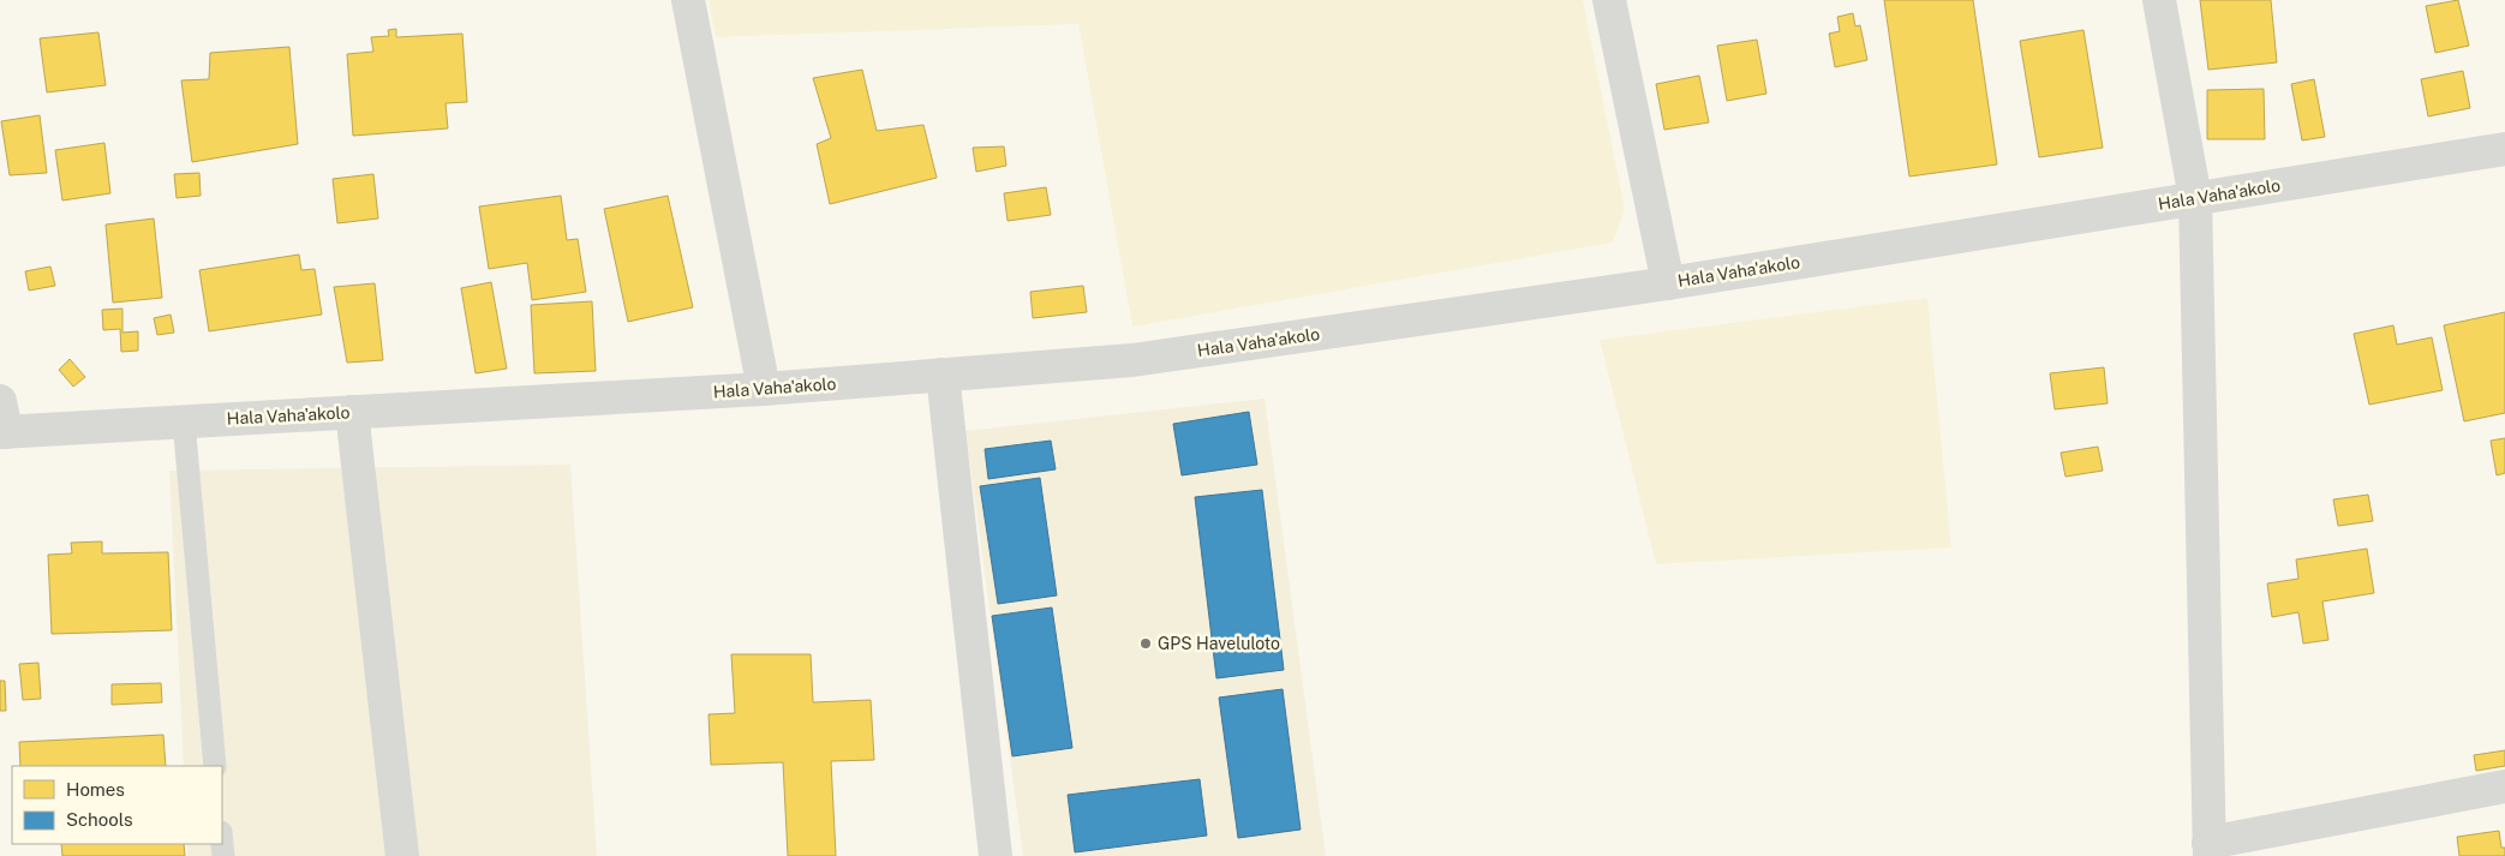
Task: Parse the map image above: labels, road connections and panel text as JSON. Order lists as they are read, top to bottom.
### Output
{
  "streets": {
    "street": ["Hala Vaha'akolo"]
  },
  "places": ["GPS Haveluloto"],
  "legend": ["Homes", "Schools"]
}
